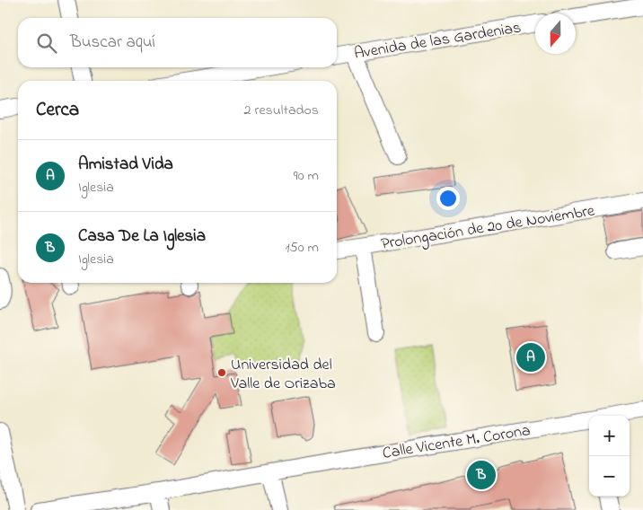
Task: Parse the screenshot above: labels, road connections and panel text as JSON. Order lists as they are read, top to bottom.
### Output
{
  "streets": {
    "street": ["Avenida de las Gardenias", "Prolongación de 20 de Noviembre", "Calle Vicente M. Corona"]
  },
  "places": ["Universidad del Valle de Orizaba"],
  "north": "bottom",
  "page": {
    "search": "Buscar aquí",
    "heading": ["Cerca", "2 resultados"],
    "list": [
      {
        "mark": "A",
        "name": "Amistad Vida",
        "note": "Iglesia",
        "value": "90 m"
      },
      {
        "mark": "B",
        "name": "Casa De La Iglesia",
        "note": "Iglesia",
        "value": "150 m"
      }
    ],
    "pins": ["A", "B"],
    "map_buttons": ["+", "−"]
  }
}
